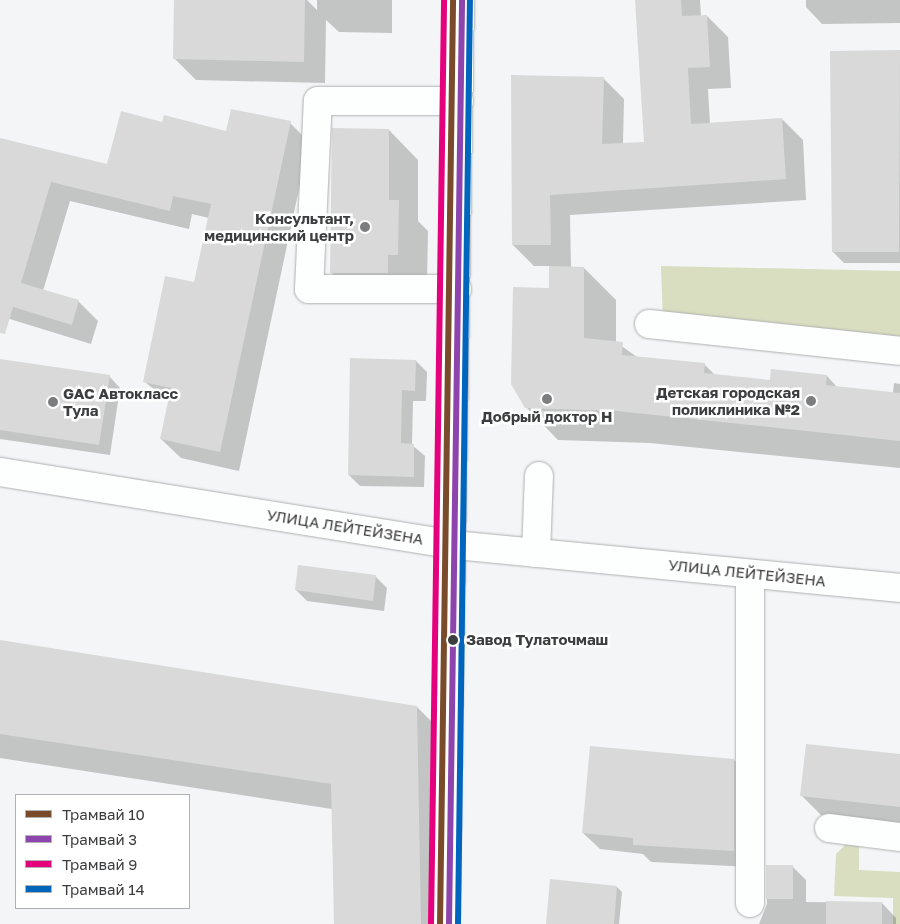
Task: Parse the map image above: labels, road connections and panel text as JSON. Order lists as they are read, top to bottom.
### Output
{
  "streets": {
    "street": ["УЛИЦА ЛЕЙТЕЙЗЕНА"]
  },
  "places": [
    "Консультант, медицинский центр",
    "Добрый доктор Н",
    "Детская городская поликлиника №2",
    "GAC Автокласс Тула",
    "Завод Тулаточмаш"
  ],
  "lines": [
    "tram line 10",
    "tram line 3",
    "tram line 9",
    "tram line 14"
  ],
  "legend": [
    "Трамвай 10",
    "Трамвай 3",
    "Трамвай 9",
    "Трамвай 14"
  ]
}
